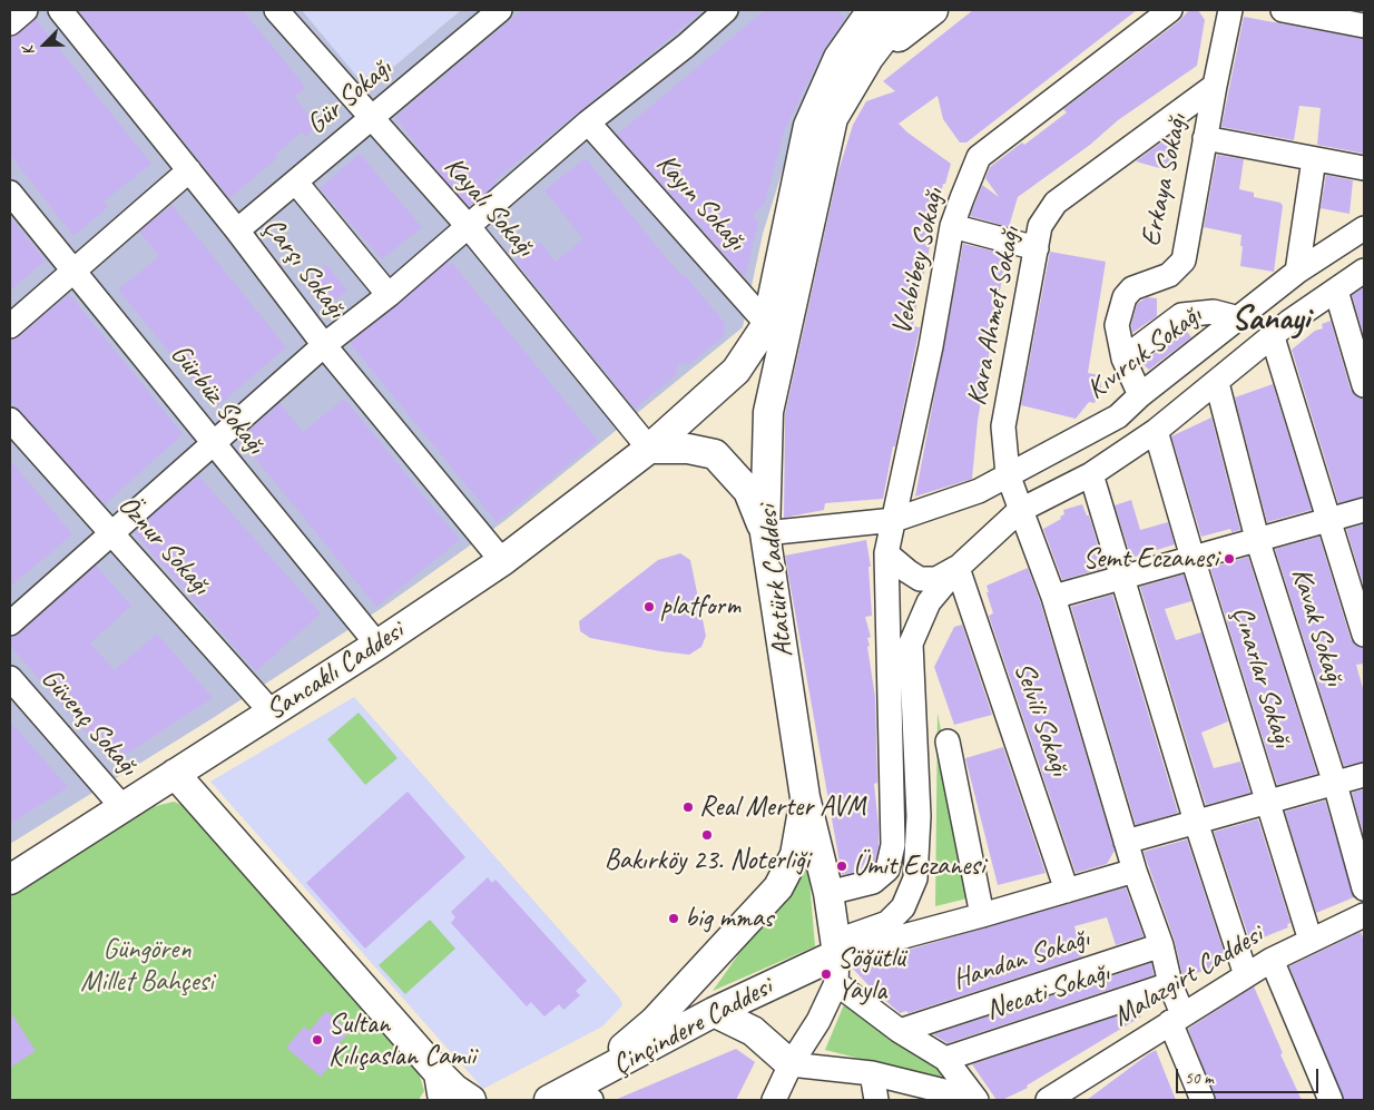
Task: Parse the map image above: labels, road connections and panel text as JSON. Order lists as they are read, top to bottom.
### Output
{
  "streets": {
    "main road": ["Atatürk Caddesi", "Sancaklı Caddesi", "Çinçindere Caddesi"],
    "street": [
      "Gür Sokağı",
      "Erkaya Sokağı",
      "Kayın Sokağı",
      "Kayalı Sokağı",
      "Vehbibey Sokağı",
      "Çarşı Sokağı",
      "Kara Ahmet Sokağı",
      "Kıvırcık Sokağı",
      "Gürbüz Sokağı",
      "Öznur Sokağı",
      "Kavak Sokağı",
      "Çınarlar Sokağı",
      "Selvili Sokağı",
      "Güvenç Sokağı",
      "Handan Sokağı",
      "Malazgirt Caddesi",
      "Necati Sokağı"
    ]
  },
  "crossings": [
    ["Gür Sokağı", "Kayalı Sokağı"],
    ["Gür Sokağı", "Çarşı Sokağı"],
    ["Erkaya Sokağı", "Kara Ahmet Sokağı"],
    ["Erkaya Sokağı", "Kıvırcık Sokağı"],
    ["Kayın Sokağı", "Sancaklı Caddesi"],
    ["Kayalı Sokağı", "Sancaklı Caddesi"],
    ["Vehbibey Sokağı", "Kıvırcık Sokağı"],
    ["Vehbibey Sokağı", "Atatürk Caddesi"],
    ["Çarşı Sokağı", "Sancaklı Caddesi"],
    ["Kara Ahmet Sokağı", "Kıvırcık Sokağı"],
    ["Kara Ahmet Sokağı", "Handan Sokağı"],
    ["Kara Ahmet Sokağı", "Malazgirt Caddesi"],
    ["Kara Ahmet Sokağı", "Necati Sokağı"],
    ["Kıvırcık Sokağı", "Atatürk Caddesi"],
    ["Gürbüz Sokağı", "Sancaklı Caddesi"],
    ["Öznur Sokağı", "Sancaklı Caddesi"],
    ["Atatürk Caddesi", "Çinçindere Caddesi"],
    ["Sancaklı Caddesi", "Güvenç Sokağı"],
    ["Çınarlar Sokağı", "Malazgirt Caddesi"]
  ],
  "districts": ["Sanayi"],
  "parks": ["Güngören Millet Bahçesi"],
  "places": [
    "Semt Eczanesi",
    "platform",
    "Real Merter AVM",
    "Bakırköy 23. Noterliği",
    "Ümit Eczanesi",
    "big mmas",
    "Söğütlü Yayla",
    "Sultan Kılıçaslan Camii"
  ],
  "scale_bar": "50 m",
  "north": "bottom left"
}
